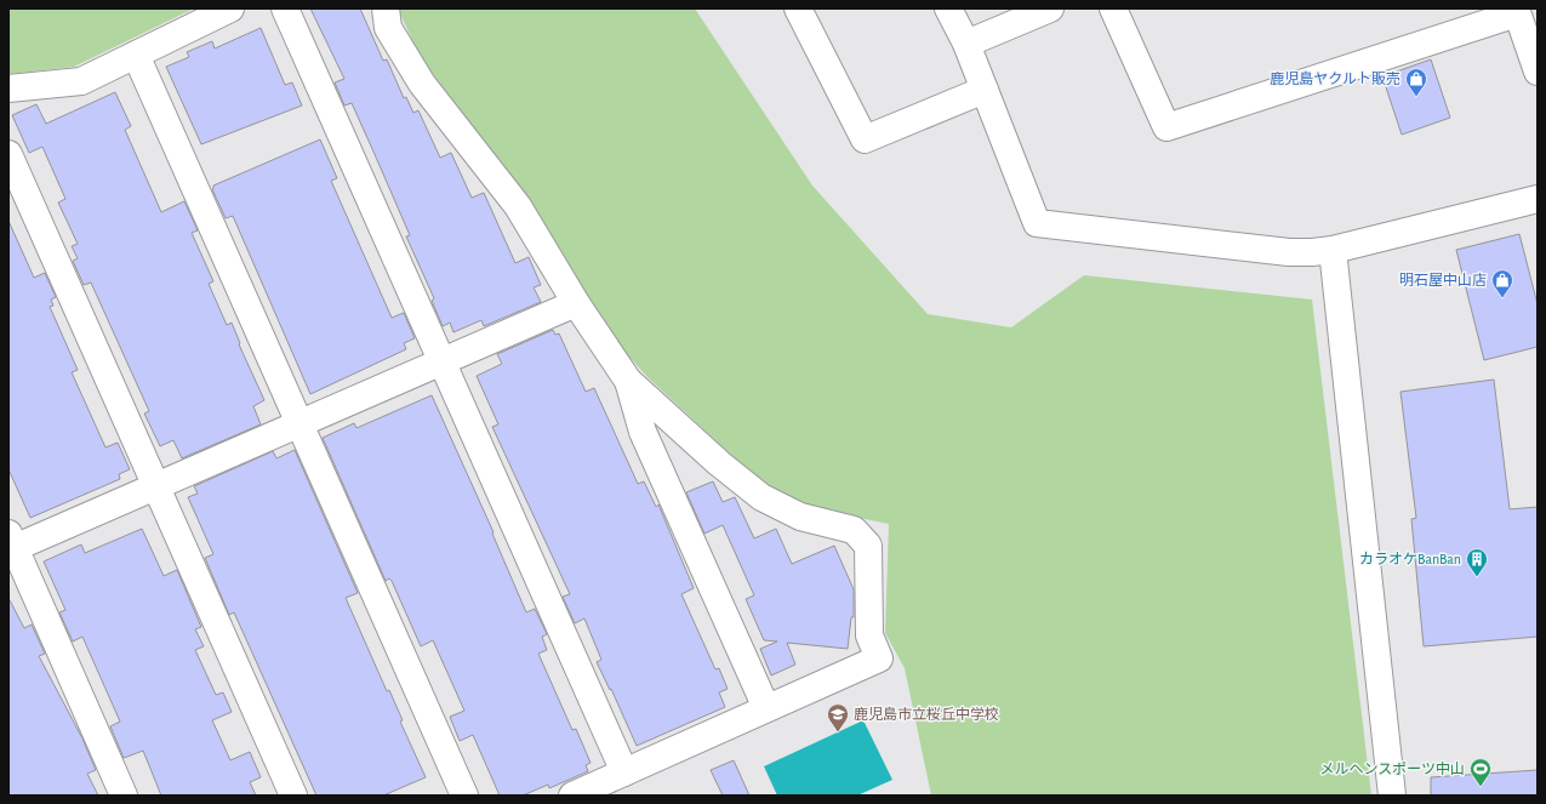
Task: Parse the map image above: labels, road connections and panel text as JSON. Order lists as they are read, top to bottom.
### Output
{
  "places": {
    "shop": ["鹿児島ヤクルト販売", "明石屋中山店"],
    "building": ["カラオケBanBan"],
    "school or university": ["鹿児島市立桜丘中学校"],
    "sports": ["メルヘンスポーツ中山"]
  }
}
